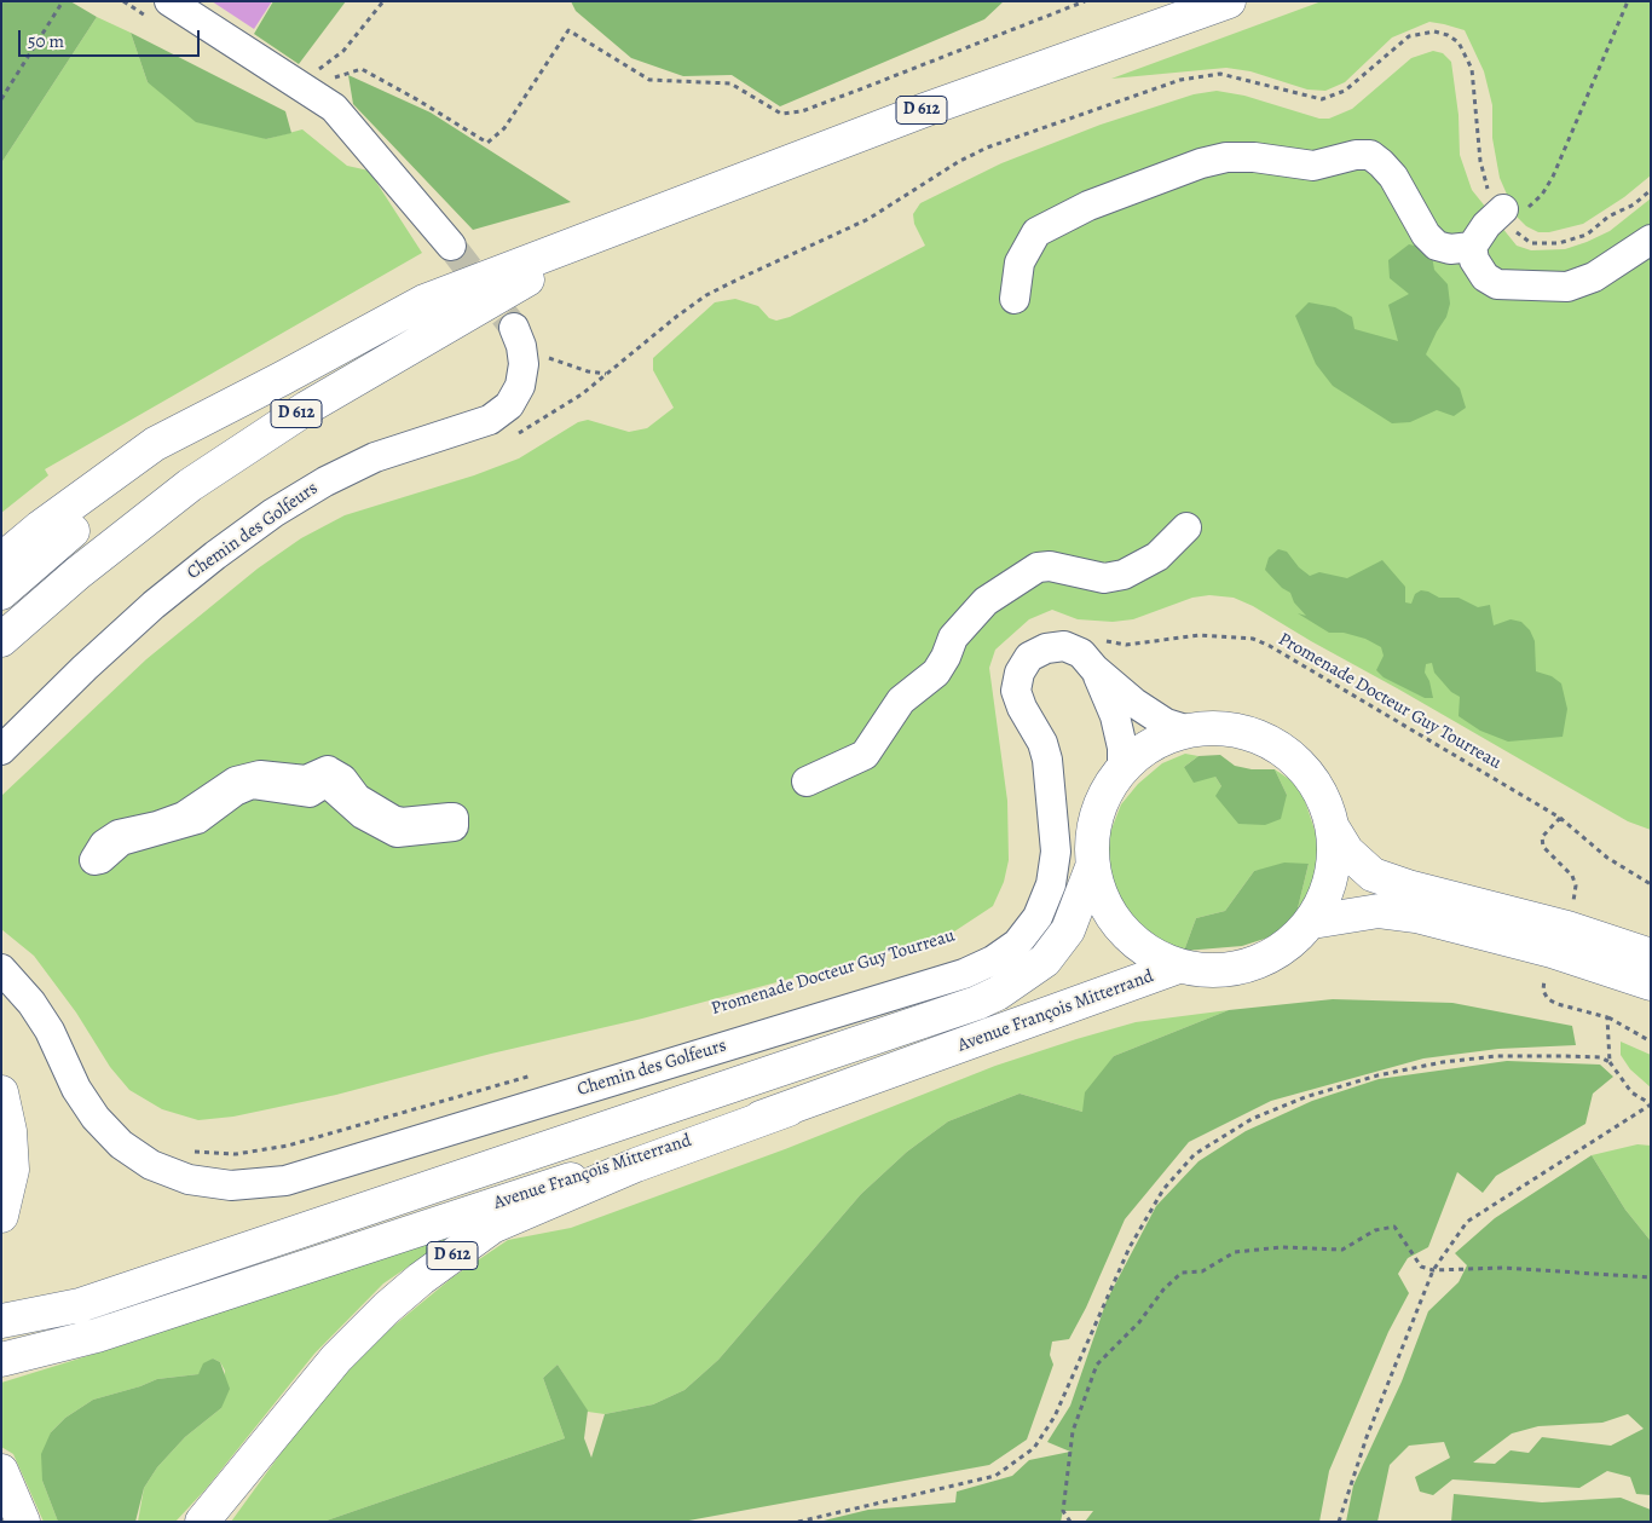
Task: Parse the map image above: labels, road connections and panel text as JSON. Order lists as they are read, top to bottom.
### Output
{
  "streets": {
    "main road": ["D 612", "Avenue François Mitterrand"],
    "street": ["Chemin des Golfeurs"],
    "path": ["Promenade Docteur Guy Tourreau"]
  },
  "crossings": [
    ["D 612", "Avenue François Mitterrand"]
  ],
  "scale_bar": "50 m"
}
